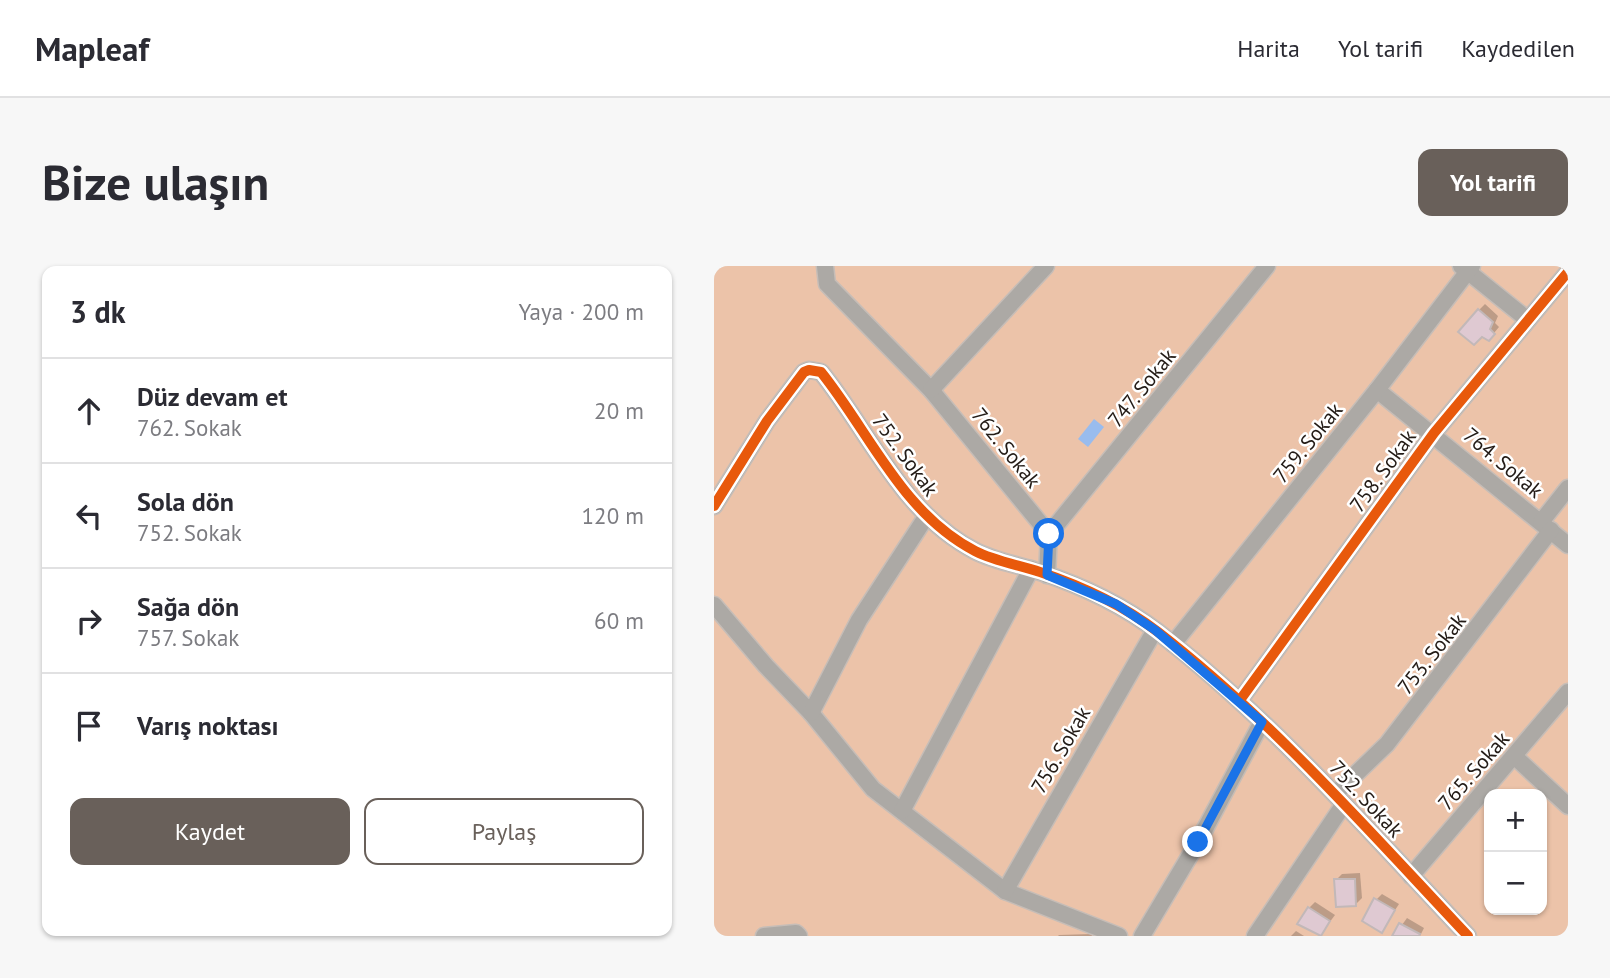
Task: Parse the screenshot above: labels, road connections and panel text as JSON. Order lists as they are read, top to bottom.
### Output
{
  "streets": {
    "street": [
      "747. Sokak",
      "759. Sokak",
      "762. Sokak",
      "752. Sokak",
      "764. Sokak",
      "758. Sokak",
      "753. Sokak",
      "756. Sokak",
      "765. Sokak"
    ]
  },
  "crossings": [
    ["747. Sokak", "762. Sokak"],
    ["759. Sokak", "752. Sokak"],
    ["759. Sokak", "764. Sokak"],
    ["752. Sokak", "758. Sokak"],
    ["752. Sokak", "753. Sokak"],
    ["752. Sokak", "756. Sokak"],
    ["752. Sokak", "765. Sokak"],
    ["764. Sokak", "758. Sokak"],
    ["764. Sokak", "753. Sokak"]
  ],
  "page": {
    "header": "Mapleaf",
    "nav": ["Harita", "Yol tarifi", "Kaydedilen"],
    "buttons": [
      "Yol tarifi",
      ["Kaydet", "Paylaş"]
    ],
    "title": "Bize ulaşın",
    "heading": ["3 dk", "Yaya · 200 m"],
    "list": [
      ["Düz devam et", "762. Sokak", "20 m"],
      ["Sola dön", "752. Sokak", "120 m"],
      ["Sağa dön", "757. Sokak", "60 m"],
      "Varış noktası"
    ],
    "map_buttons": ["+", "−"]
  }
}
